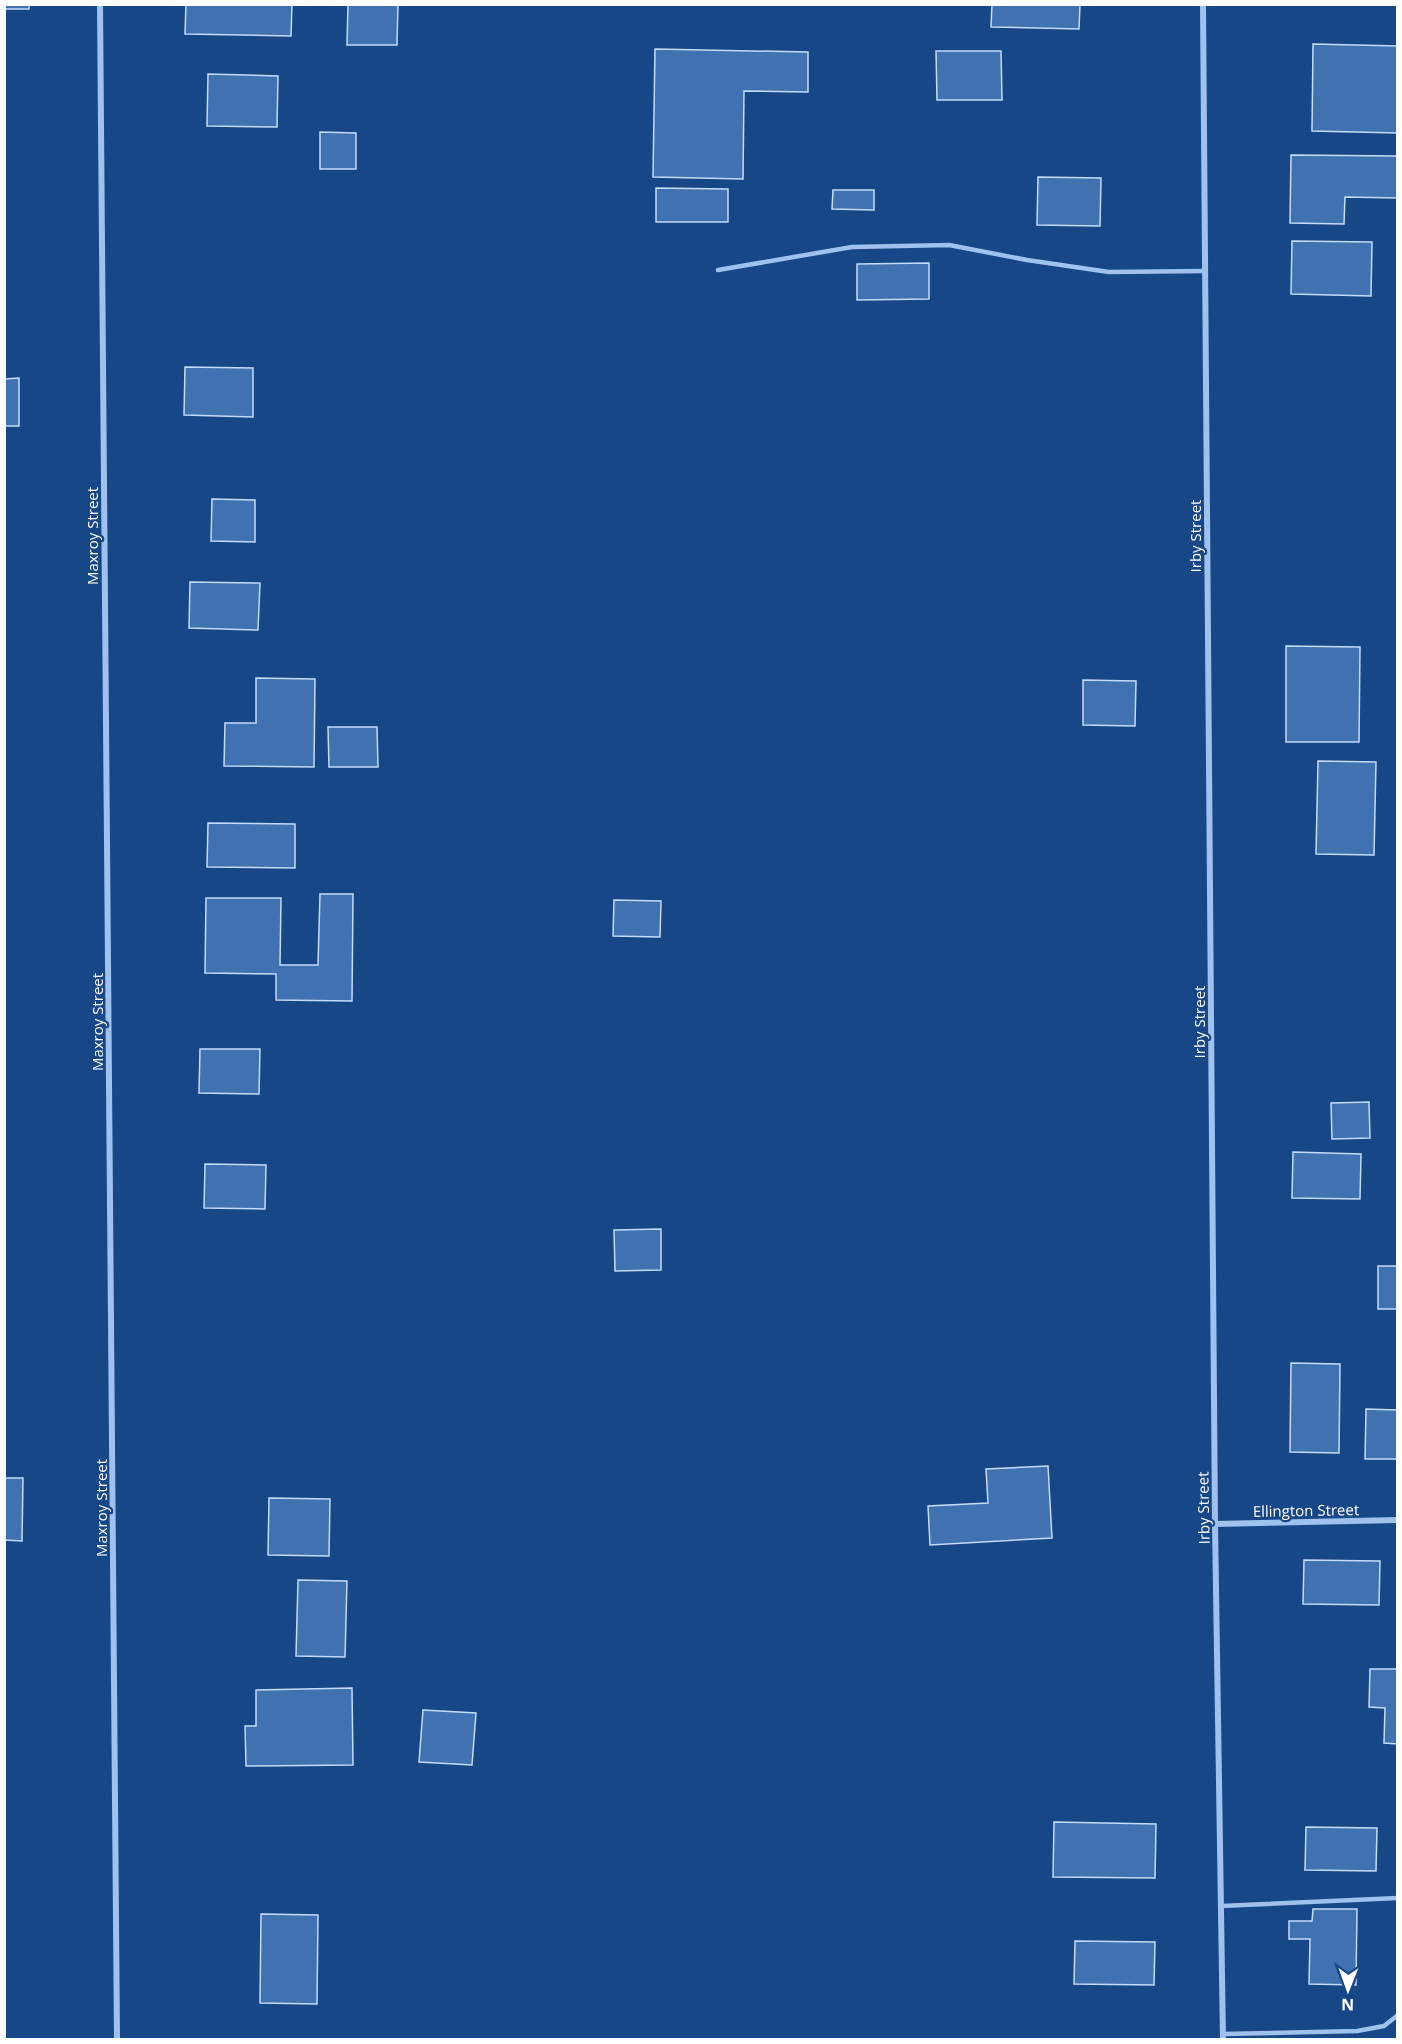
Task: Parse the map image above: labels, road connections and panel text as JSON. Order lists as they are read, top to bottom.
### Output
{
  "streets": {
    "street": ["Maxroy Street", "Irby Street", "Ellington Street"]
  },
  "crossings": [
    ["Irby Street", "Ellington Street"]
  ],
  "north": "bottom"
}
